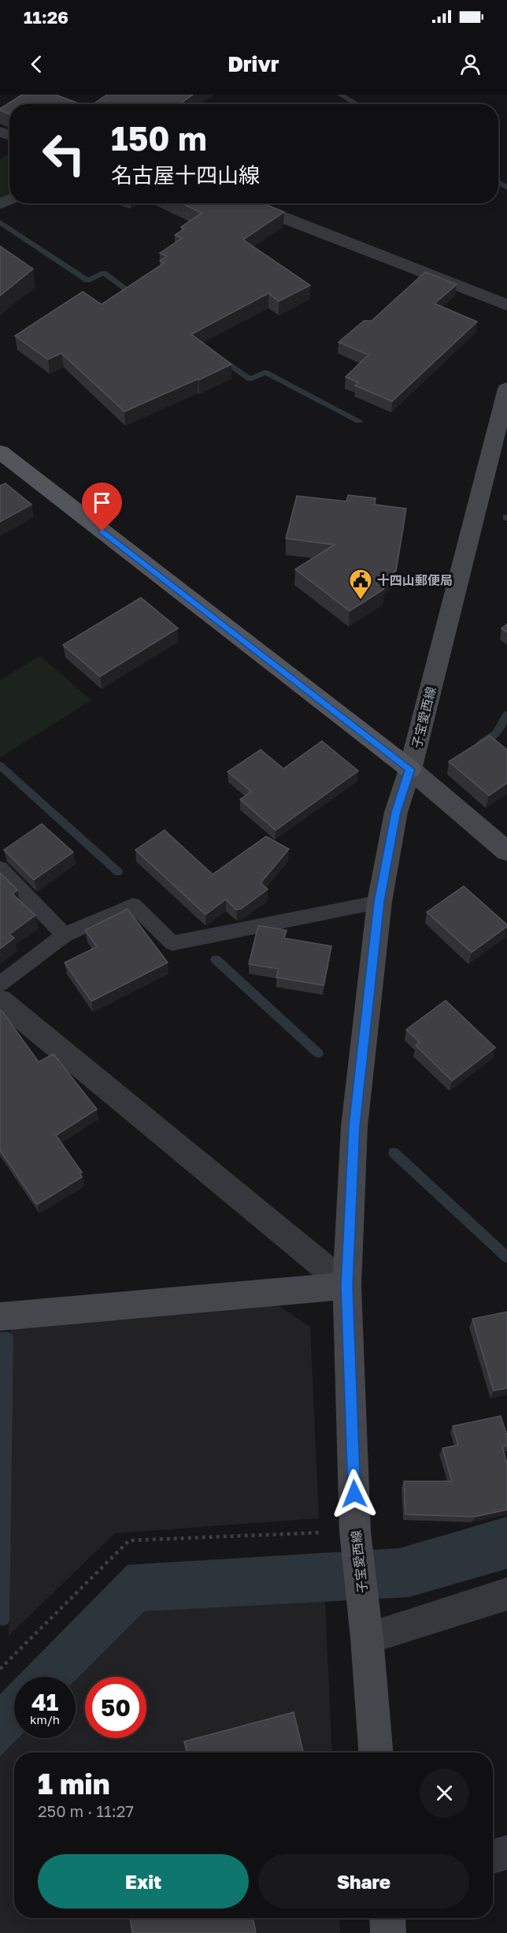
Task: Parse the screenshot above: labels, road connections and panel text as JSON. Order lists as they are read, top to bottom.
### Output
{
  "streets": {
    "main road": ["子宝愛西線"]
  },
  "places": {
    "public building": ["十四山郵便局"]
  },
  "page": {
    "status": "11:26",
    "header": "Drivr",
    "turn": ["150 m", "名古屋十四山線"],
    "speed": "41 km/h",
    "limit": "50",
    "heading": ["1 min", "250 m · 11:27"],
    "buttons": ["Exit", "Share"]
  }
}
